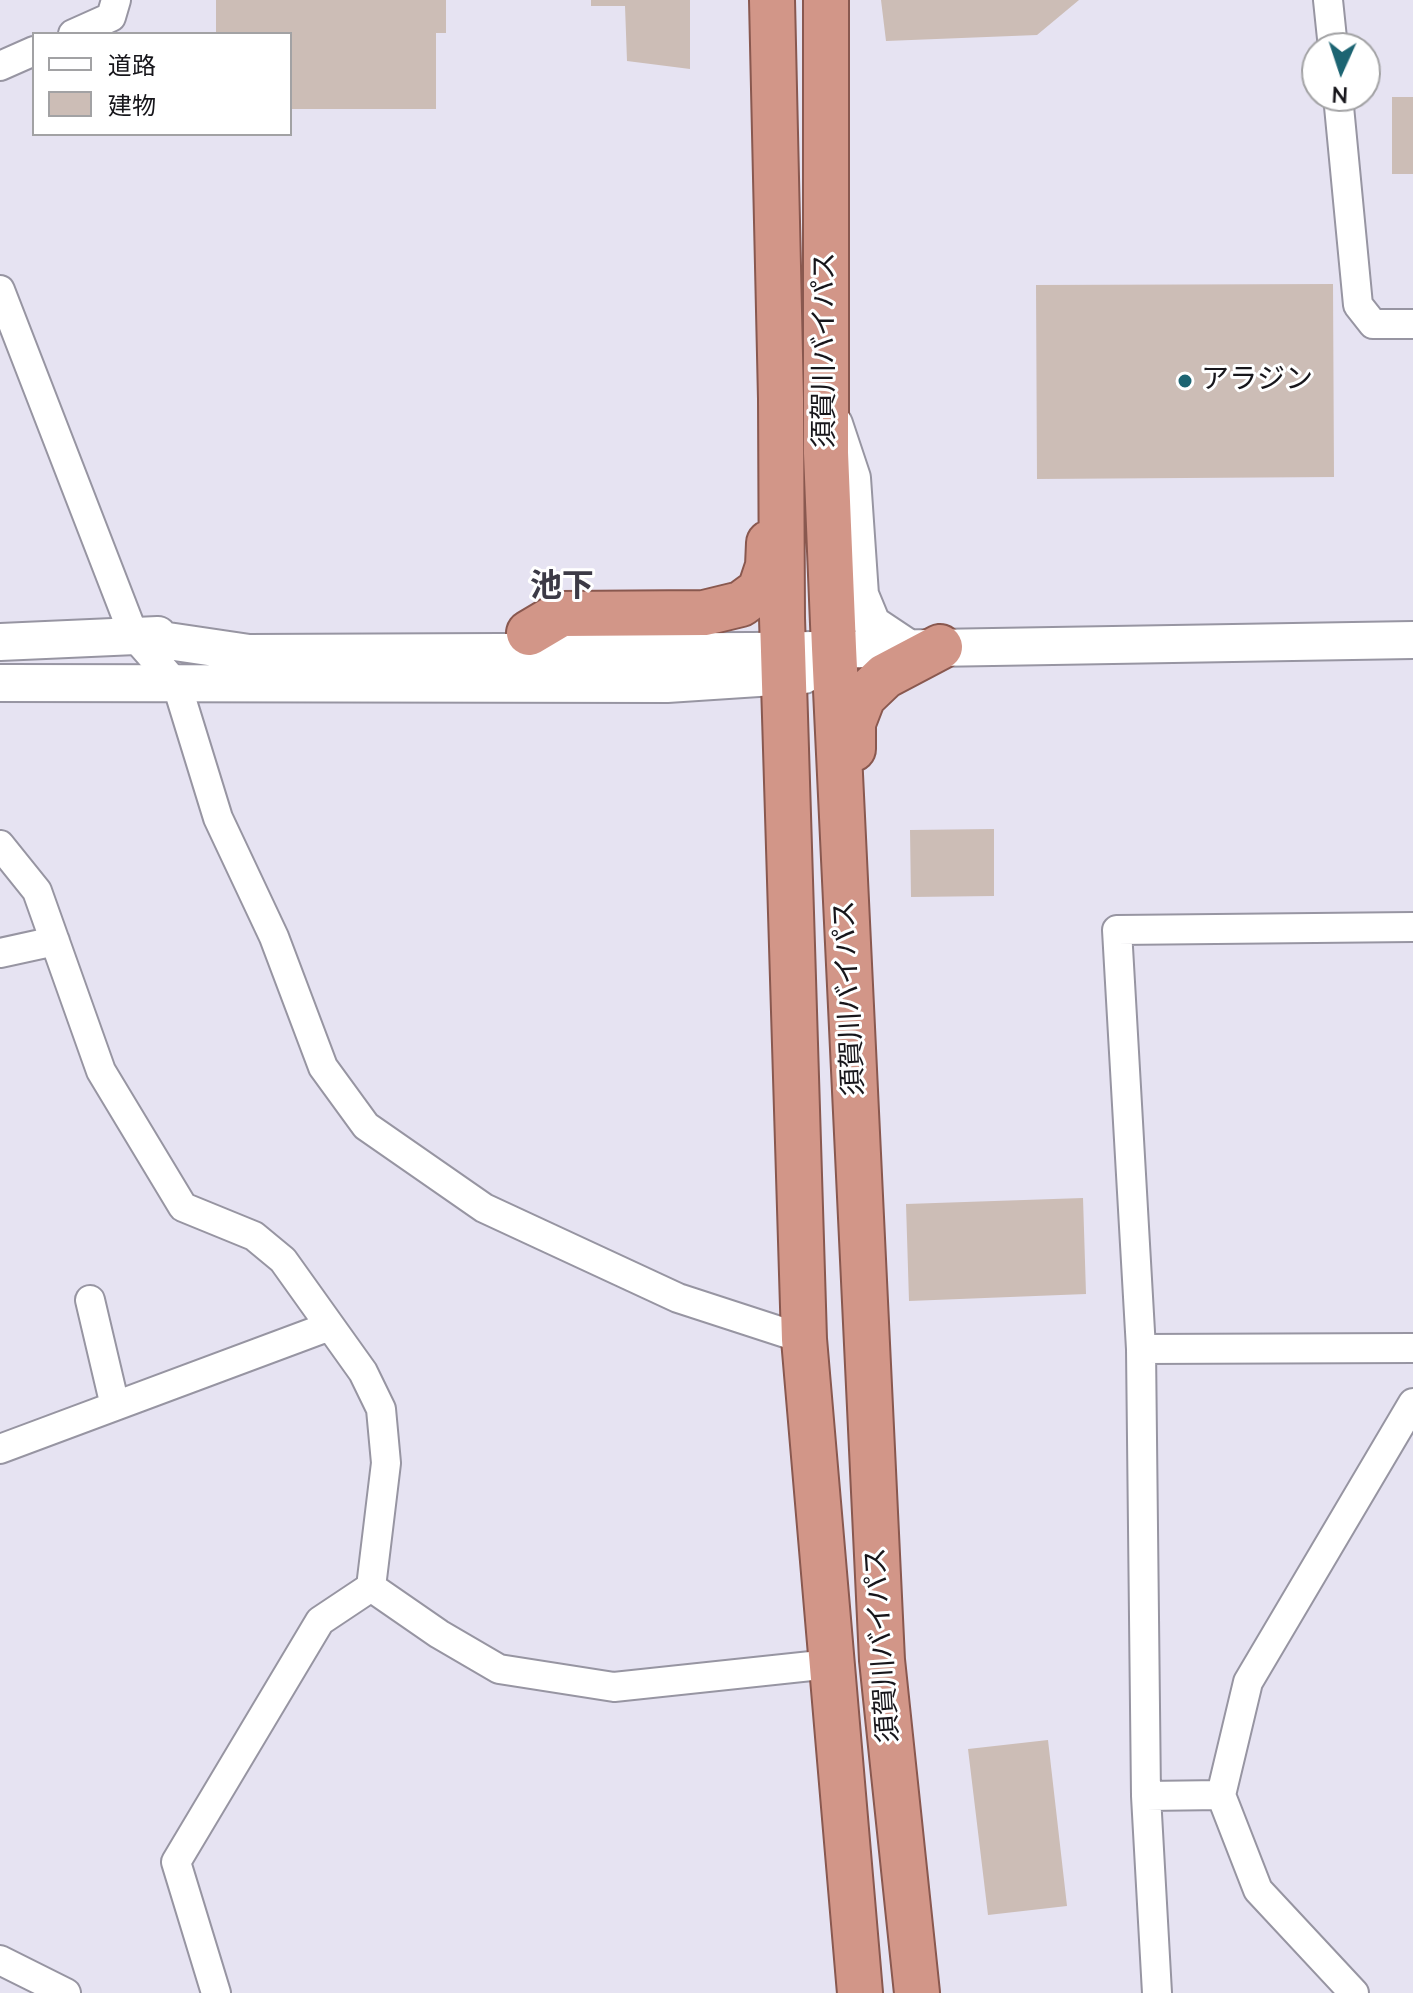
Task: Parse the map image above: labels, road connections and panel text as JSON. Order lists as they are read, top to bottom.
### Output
{
  "streets": {
    "highway": ["須賀川バイパス"]
  },
  "districts": ["池下"],
  "places": ["アラジン"],
  "legend": ["道路", "建物"],
  "north": "bottom"
}
